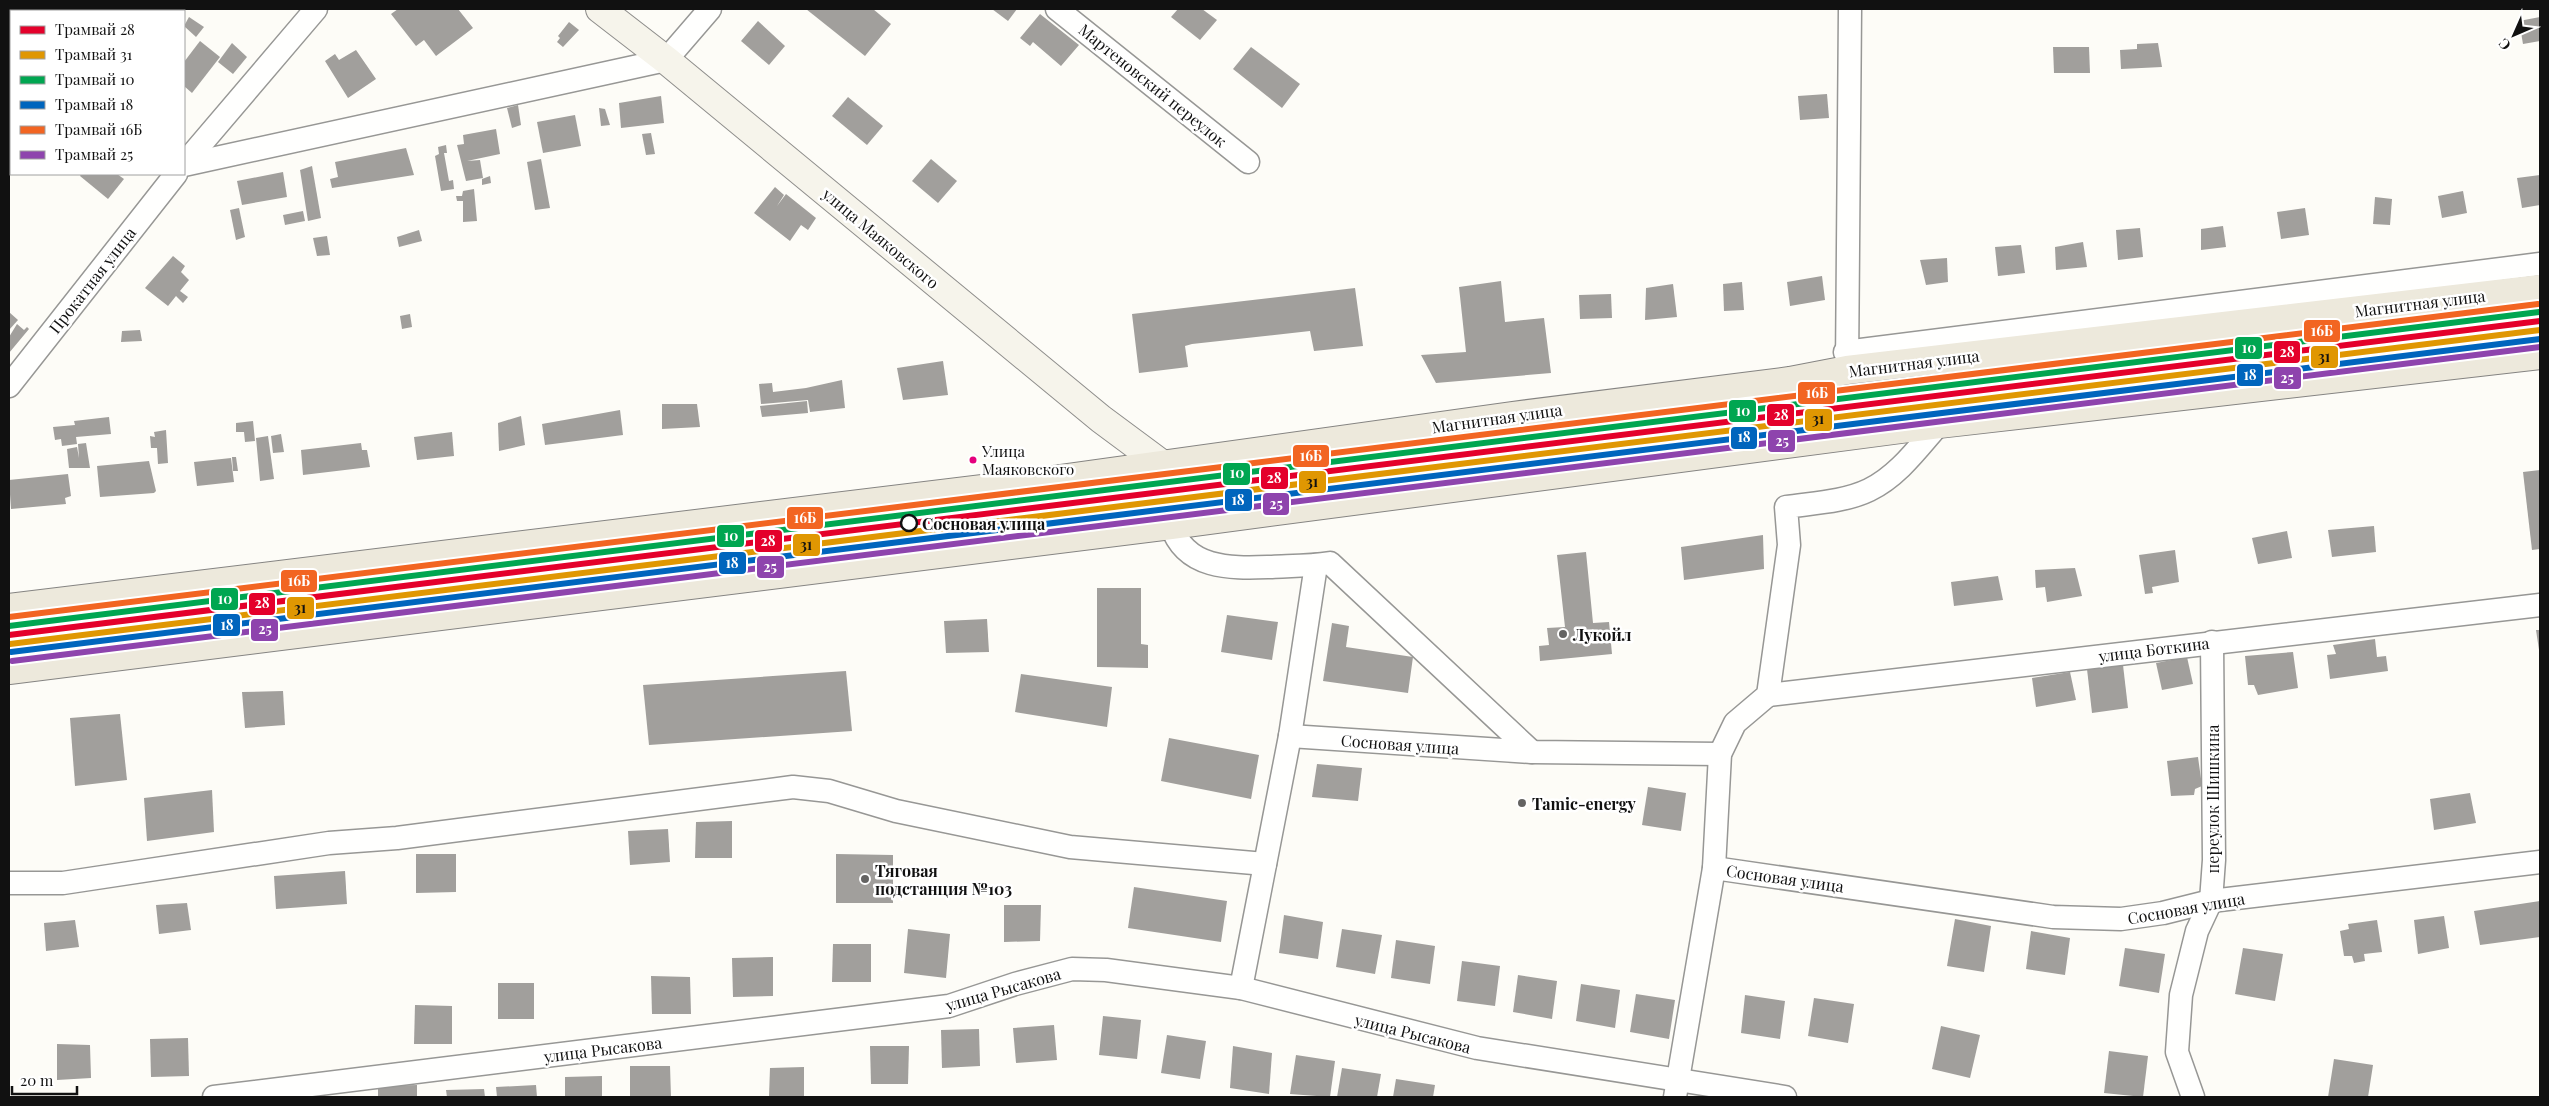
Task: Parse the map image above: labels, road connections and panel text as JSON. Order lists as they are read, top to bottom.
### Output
{
  "streets": {
    "main road": ["улица Маяковского", "Магнитная улица"],
    "street": [
      "Мартеновский переулок",
      "Прокатная улица",
      "улица Боткина",
      "Сосновая улица",
      "переулок Шишкина",
      "улица Рысакова"
    ]
  },
  "crossings": [
    ["улица Маяковского", "Магнитная улица"],
    ["улица Боткина", "переулок Шишкина"],
    ["Сосновая улица", "переулок Шишкина"]
  ],
  "places": [
    "Улица Маяковского",
    "Сосновая улица",
    "Лукойл",
    "Tamic-energy",
    "Тяговая подстанция №103"
  ],
  "lines": [
    "tram line 16Б",
    "tram line 10",
    "tram line 28",
    "tram line 31",
    "tram line 18",
    "tram line 25"
  ],
  "legend": [
    "Трамвай 28",
    "Трамвай 31",
    "Трамвай 10",
    "Трамвай 18",
    "Трамвай 16Б",
    "Трамвай 25"
  ],
  "scale_bar": "20 m",
  "north": "bottom left"
}
